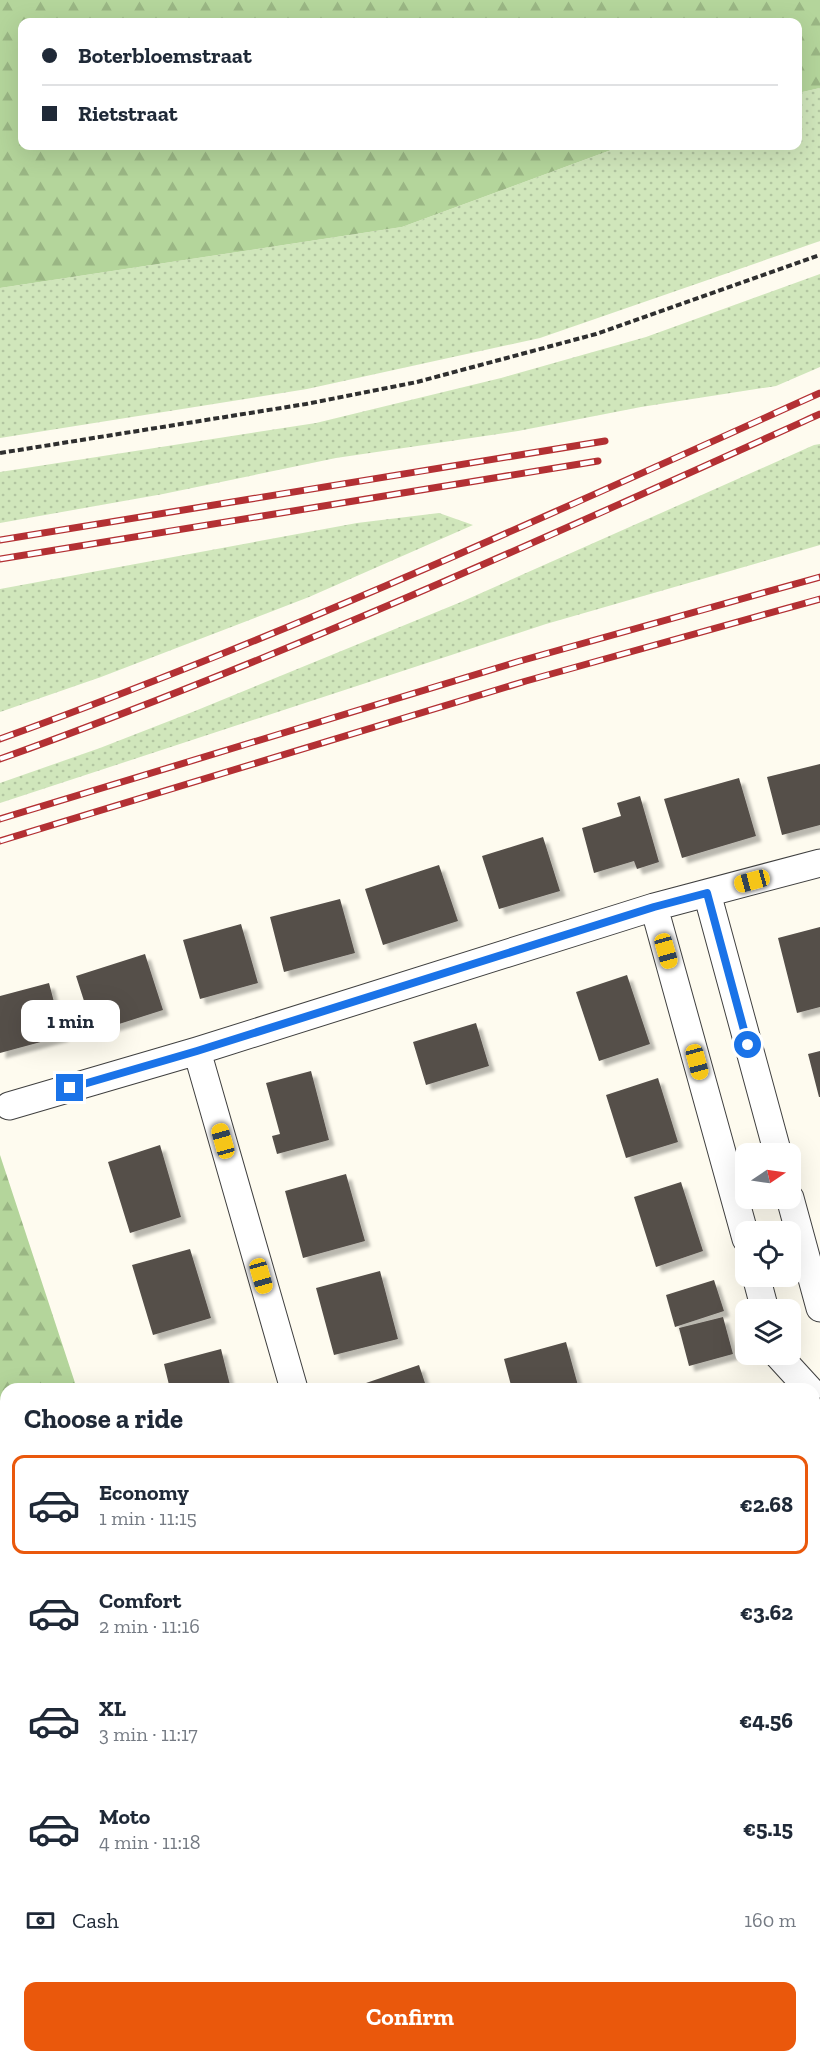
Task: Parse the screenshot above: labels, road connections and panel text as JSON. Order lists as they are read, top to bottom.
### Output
{
  "north": "right",
  "page": {
    "banner": ["Boterbloemstraat", "Rietstraat"],
    "bubble": "1 min",
    "heading": "Choose a ride",
    "list": [
      {
        "name": "Economy",
        "note": "1 min · 11:15",
        "value": "€2.68"
      },
      {
        "name": "Comfort",
        "note": "2 min · 11:16",
        "value": "€3.62"
      },
      {
        "name": "XL",
        "note": "3 min · 11:17",
        "value": "€4.56"
      },
      {
        "name": "Moto",
        "note": "4 min · 11:18",
        "value": "€5.15"
      }
    ],
    "pay": ["Cash", "160 m"],
    "buttons": "Confirm"
  }
}
